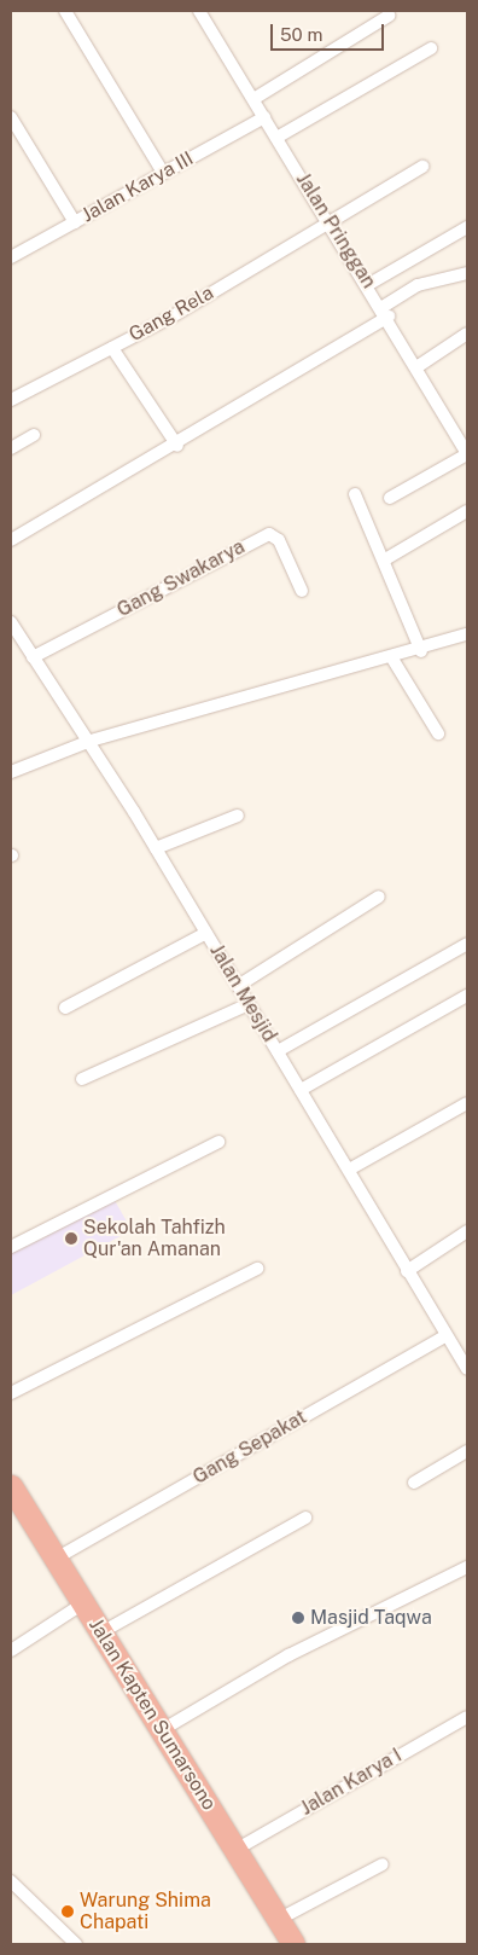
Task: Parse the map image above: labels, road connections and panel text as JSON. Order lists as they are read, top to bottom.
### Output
{
  "streets": {
    "highway": ["Jalan Kapten Sumarsono"],
    "street": [
      "Jalan Karya III",
      "Jalan Pringgan",
      "Gang Rela",
      "Gang Swakarya",
      "Jalan Mesjid",
      "Gang Sepakat",
      "Jalan Karya I"
    ]
  },
  "crossings": [
    ["Jalan Karya III", "Jalan Pringgan"],
    ["Jalan Pringgan", "Gang Rela"],
    ["Gang Swakarya", "Jalan Mesjid"],
    ["Jalan Mesjid", "Gang Sepakat"],
    ["Gang Sepakat", "Jalan Kapten Sumarsono"],
    ["Jalan Kapten Sumarsono", "Jalan Karya I"]
  ],
  "places": ["Sekolah Tahfizh Qur'an Amanan", "Masjid Taqwa", "Warung Shima Chapati"],
  "scale_bar": "50 m"
}
